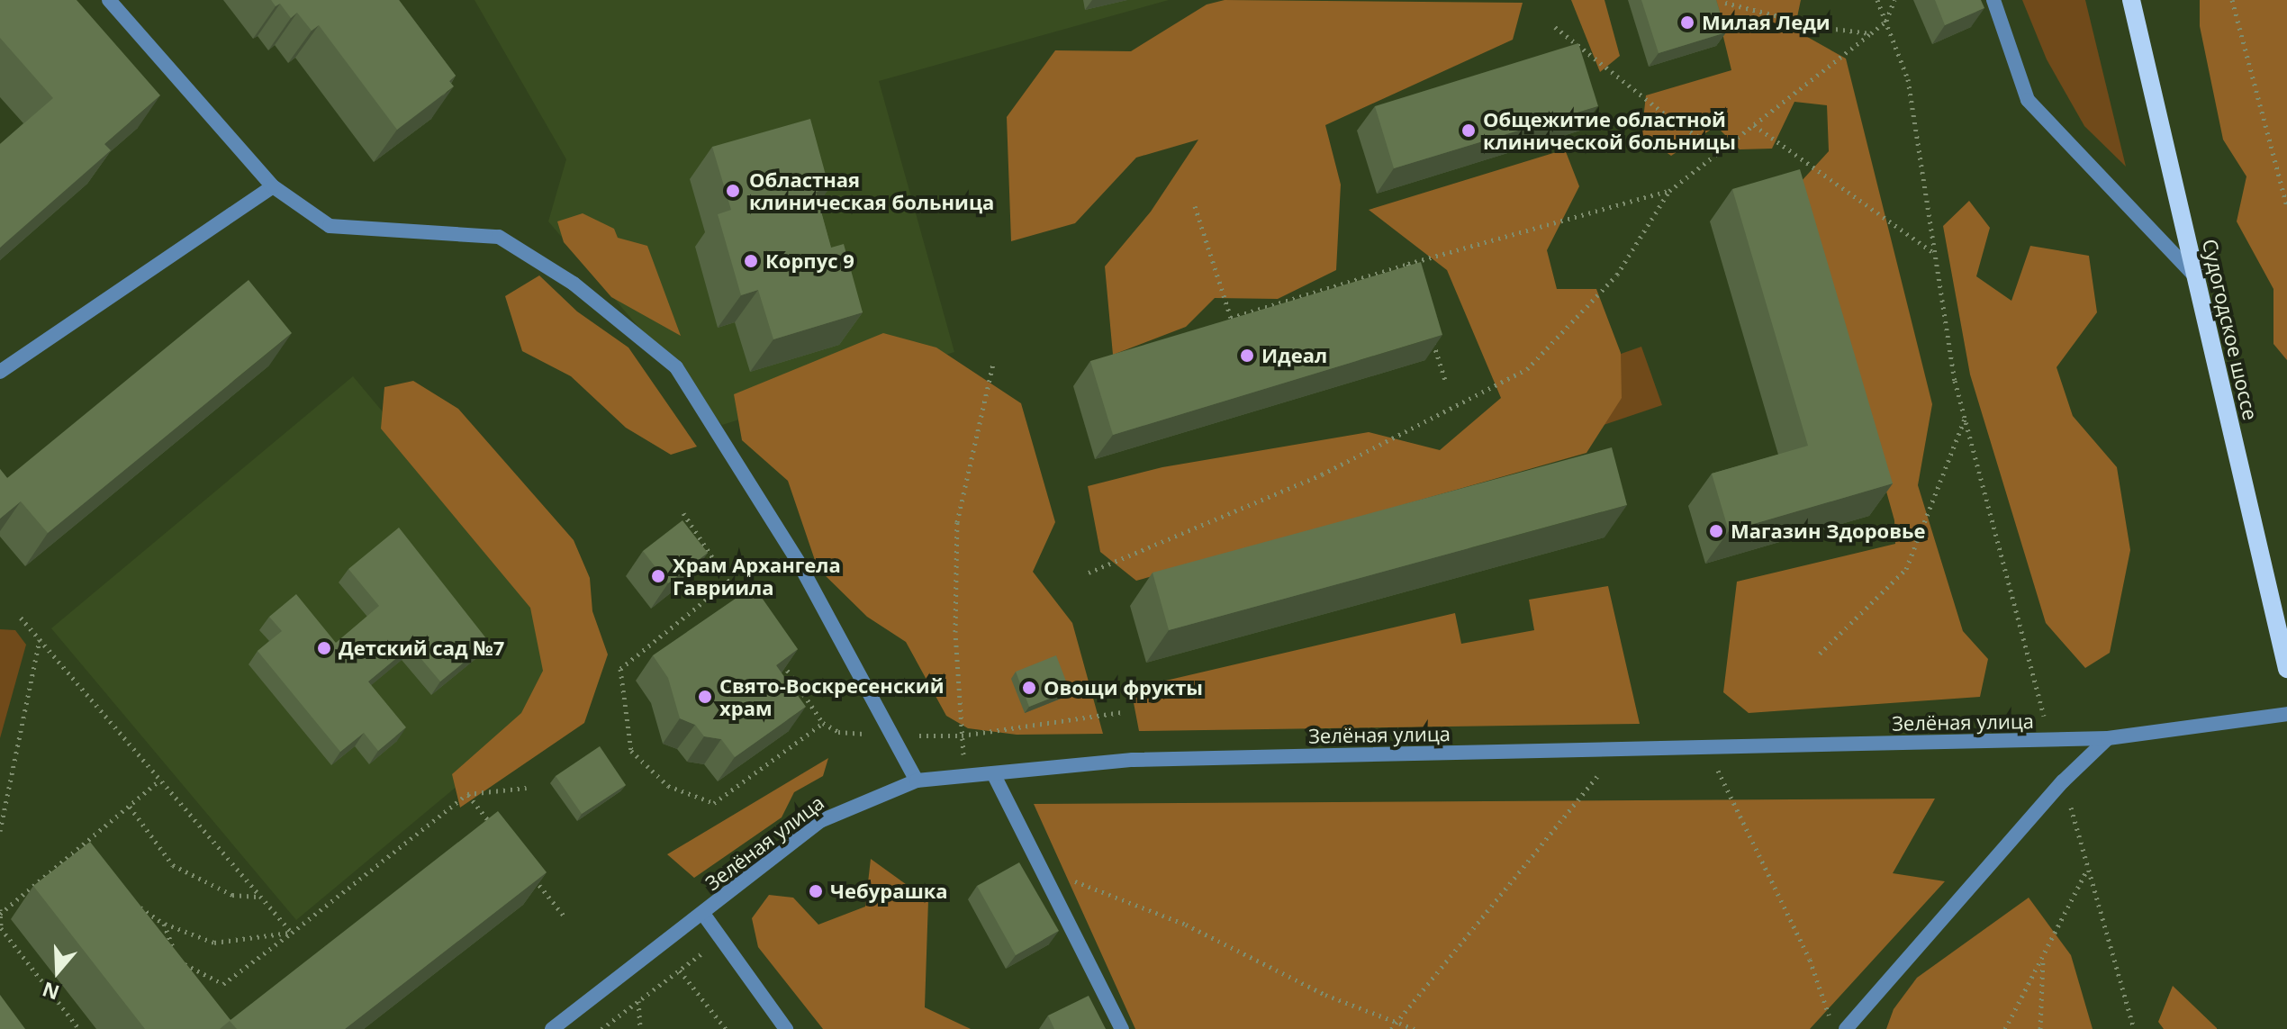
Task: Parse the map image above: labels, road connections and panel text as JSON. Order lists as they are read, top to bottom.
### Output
{
  "streets": {
    "main road": ["Судогодское шоссе"],
    "street": ["Зелёная улица"]
  },
  "places": [
    "Милая Леди",
    "Общежитие областной клинической больницы",
    "Областная клиническая больница",
    "Корпус 9",
    "Идеал",
    "Магазин Здоровье",
    "Храм Архангела Гавриила",
    "Детский сад №7",
    "Овощи фрукты",
    "Свято-Воскресенский храм",
    "Чебурашка"
  ],
  "north": "bottom"
}
